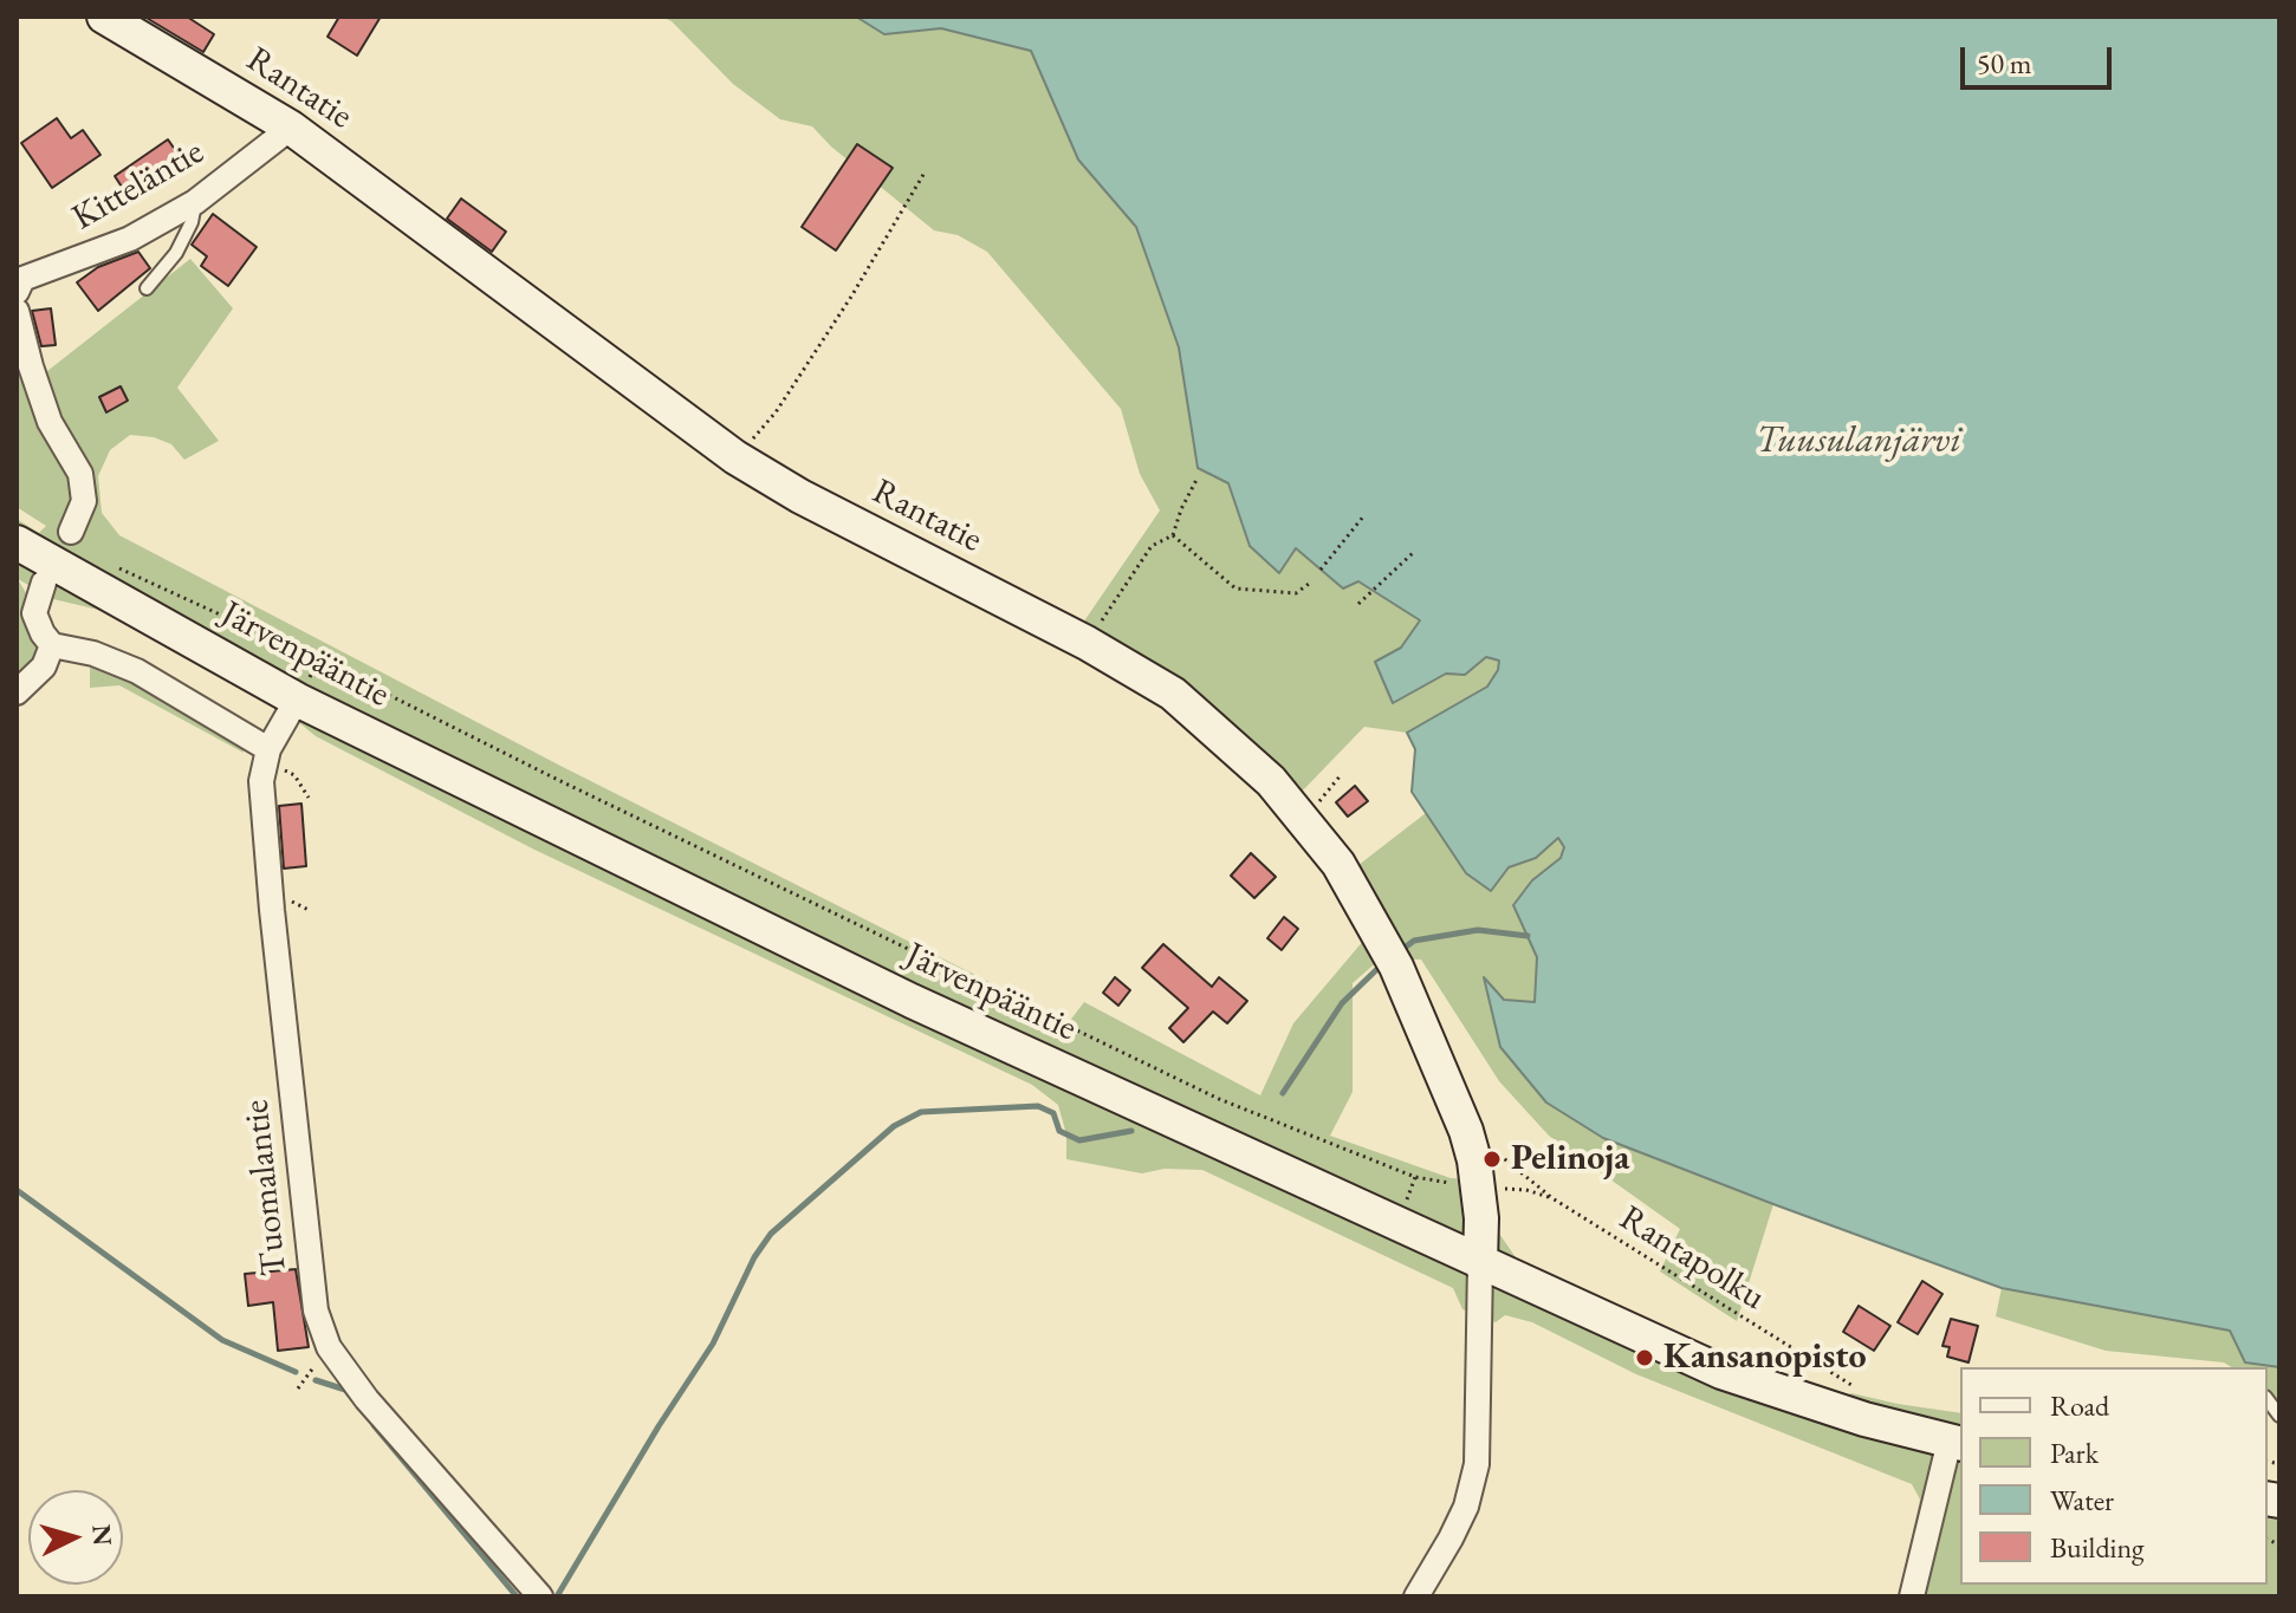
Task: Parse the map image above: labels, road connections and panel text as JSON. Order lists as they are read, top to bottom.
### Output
{
  "streets": {
    "main road": ["Rantatie", "Järvenpääntie"],
    "street": ["Kitteläntie", "Tuomalantie"],
    "path": ["Rantapolku"]
  },
  "crossings": [
    ["Rantatie", "Kitteläntie"],
    ["Rantatie", "Järvenpääntie"],
    ["Rantatie", "Rantapolku"],
    ["Järvenpääntie", "Tuomalantie"]
  ],
  "water": ["Tuusulanjärvi"],
  "places": ["Pelinoja", "Kansanopisto"],
  "legend": [
    "Road",
    "Park",
    "Water",
    "Building"
  ],
  "scale_bar": "50 m",
  "north": "right"
}
